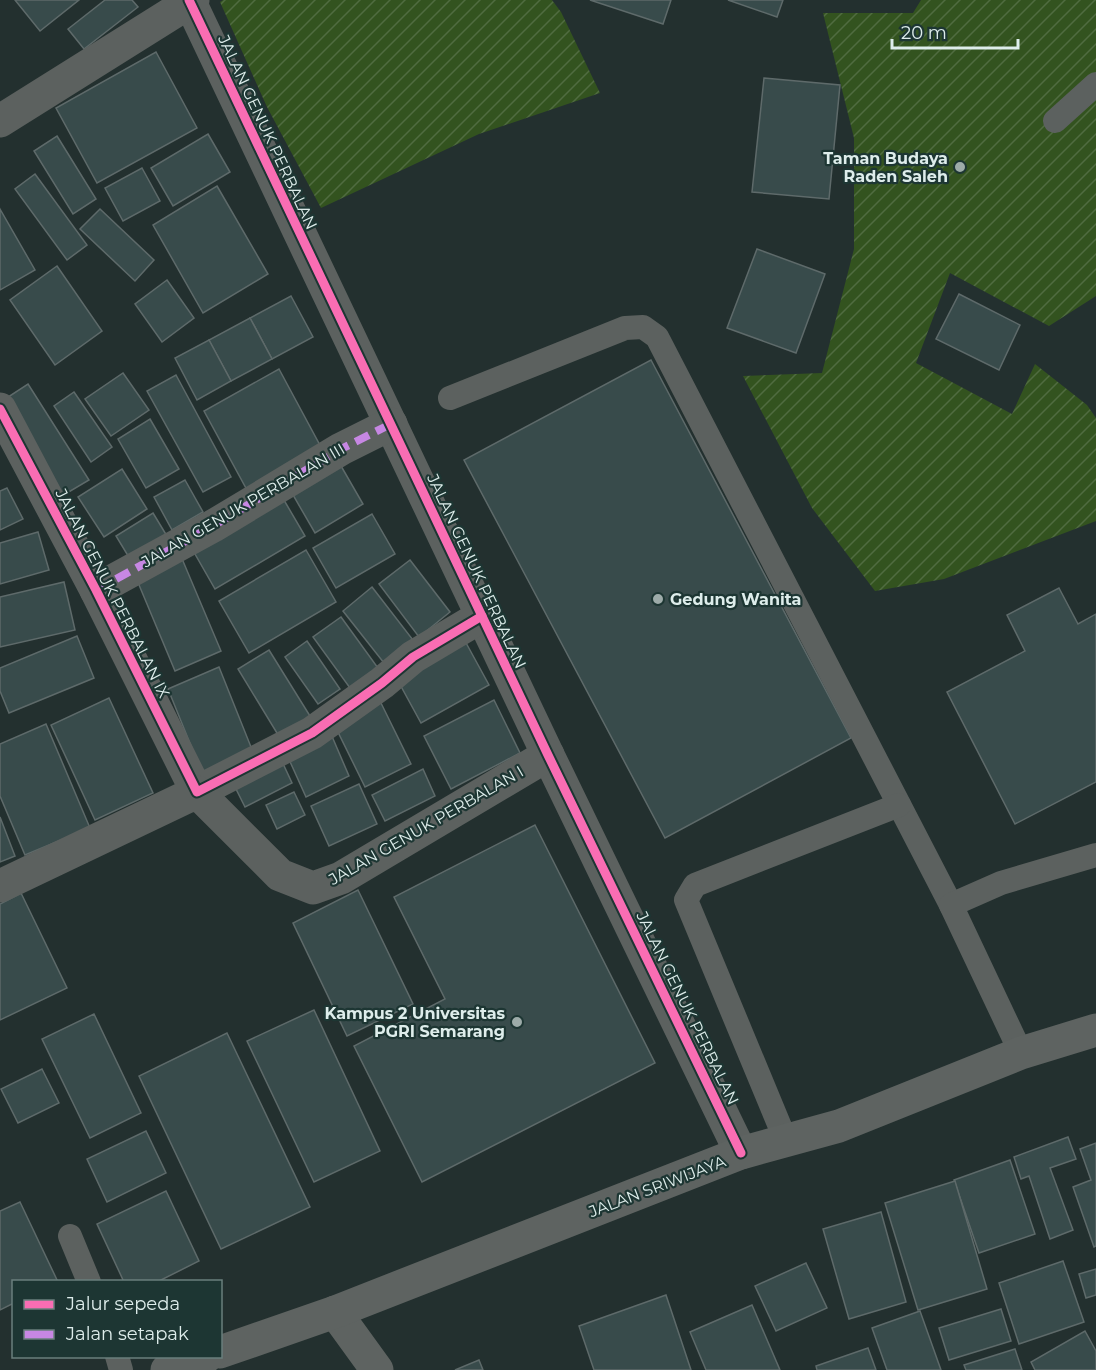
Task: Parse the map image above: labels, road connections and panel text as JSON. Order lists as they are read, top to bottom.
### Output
{
  "streets": {
    "main road": ["JALAN SRIWIJAYA"],
    "street": [
      "JALAN GENUK PERBALAN",
      "JALAN GENUK PERBALAN III",
      "JALAN GENUK PERBALAN IX",
      "JALAN GENUK PERBALAN I"
    ]
  },
  "crossings": [
    ["JALAN GENUK PERBALAN", "JALAN GENUK PERBALAN III"],
    ["JALAN GENUK PERBALAN", "JALAN GENUK PERBALAN I"],
    ["JALAN GENUK PERBALAN", "JALAN SRIWIJAYA"],
    ["JALAN GENUK PERBALAN III", "JALAN GENUK PERBALAN IX"],
    ["JALAN GENUK PERBALAN IX", "JALAN GENUK PERBALAN I"]
  ],
  "places": ["Taman Budaya Raden Saleh", "Gedung Wanita", "Kampus 2 Universitas PGRI Semarang"],
  "legend": ["Jalur sepeda", "Jalan setapak"],
  "scale_bar": "20 m"
}
